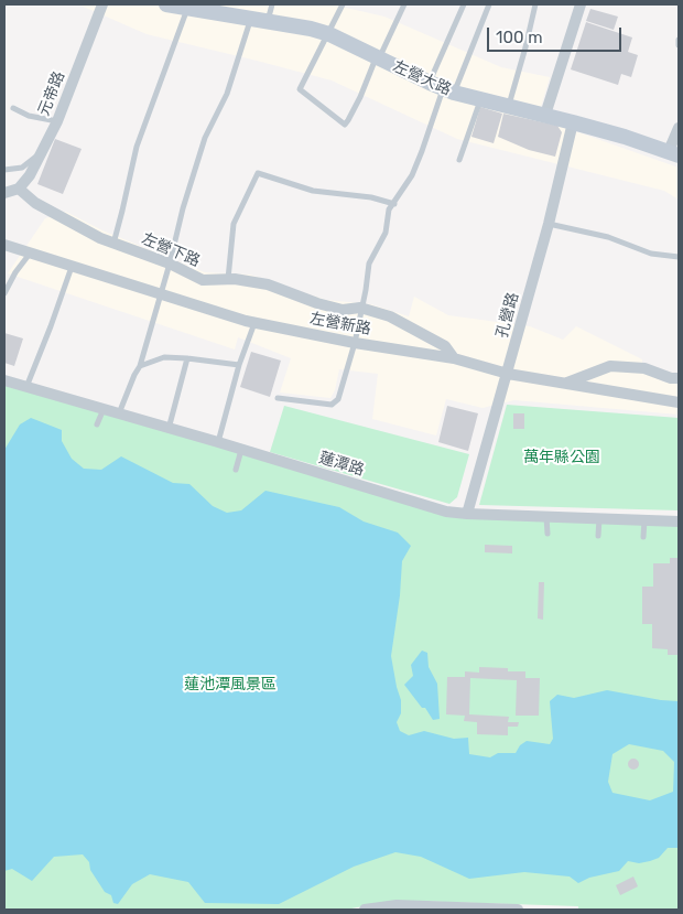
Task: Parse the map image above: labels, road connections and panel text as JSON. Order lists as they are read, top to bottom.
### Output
{
  "streets": {
    "street": [
      "左營大路",
      "元帝路",
      "左營下路",
      "孔營路",
      "左營新路",
      "蓮潭路"
    ]
  },
  "crossings": [
    ["左營大路", "孔營路"],
    ["元帝路", "左營下路"],
    ["左營下路", "左營新路"],
    ["孔營路", "左營新路"],
    ["孔營路", "蓮潭路"]
  ],
  "parks": ["萬年縣公園", "蓮池潭風景區"],
  "scale_bar": "100 m"
}
